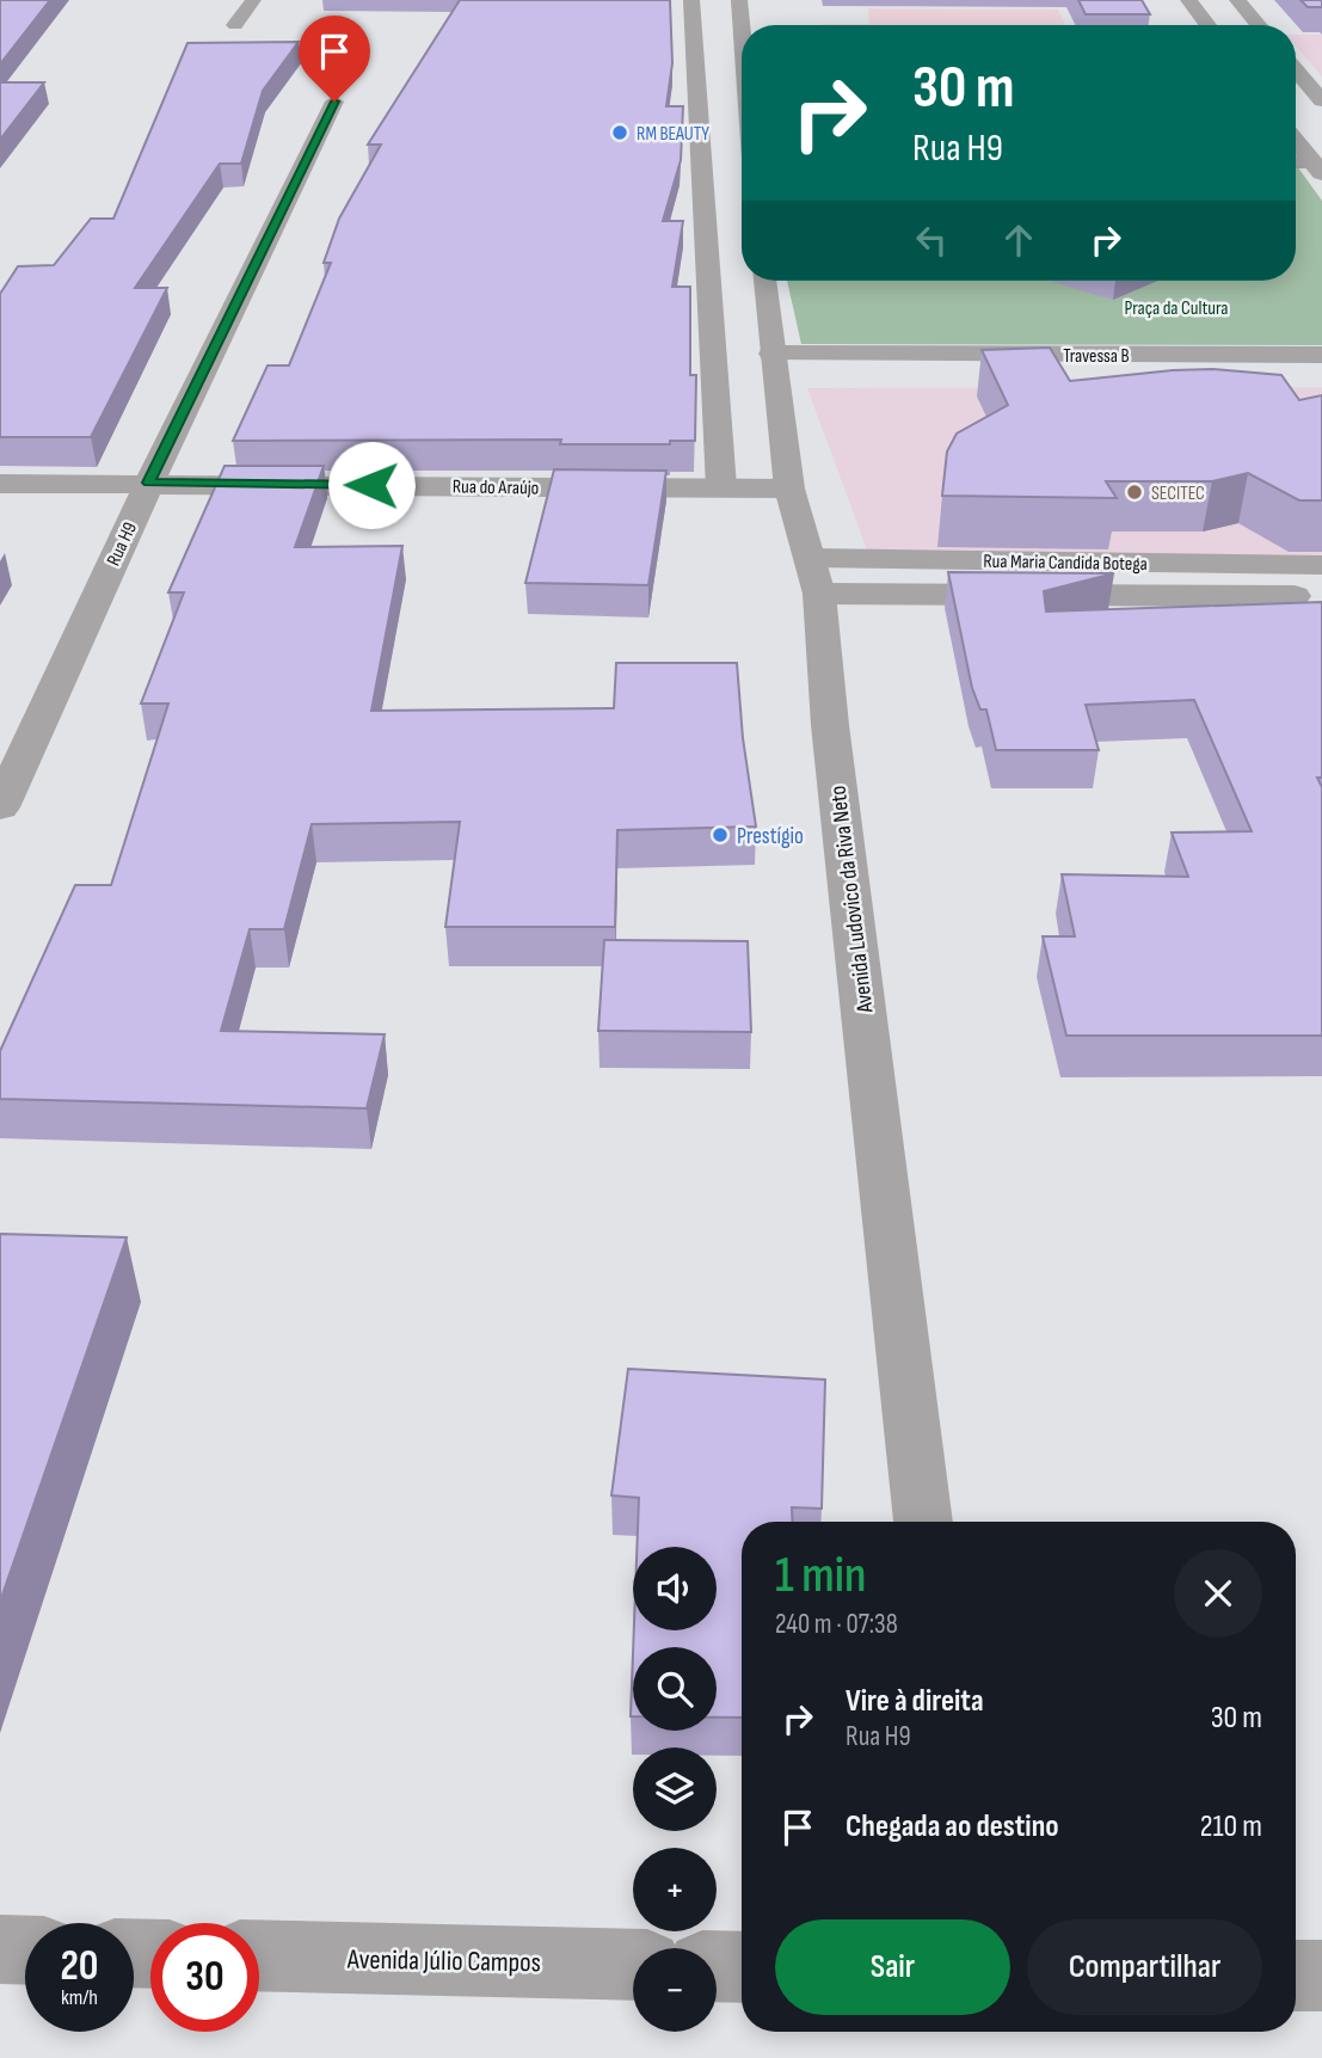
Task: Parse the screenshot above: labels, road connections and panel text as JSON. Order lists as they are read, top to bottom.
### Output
{
  "streets": {
    "street": [
      "Travessa B",
      "Rua do Araújo",
      "Rua H9",
      "Rua Maria Candida Botega",
      "Avenida Ludovico da Riva Neto",
      "Avenida Júlio Campos"
    ]
  },
  "crossings": [
    ["Travessa B", "Avenida Ludovico da Riva Neto"],
    ["Rua do Araújo", "Rua H9"],
    ["Rua do Araújo", "Avenida Ludovico da Riva Neto"],
    ["Rua Maria Candida Botega", "Avenida Ludovico da Riva Neto"]
  ],
  "parks": ["Praça da Cultura"],
  "places": ["RM BEAUTY", "SECITEC", "Prestígio"],
  "page": {
    "turn": ["30 m", "Rua H9"],
    "heading": ["1 min", "240 m · 07:38"],
    "map_buttons": ["+", "−"],
    "list": [
      {
        "name": "Vire à direita",
        "note": "Rua H9",
        "value": "30 m"
      },
      {
        "name": "Chegada ao destino",
        "value": "210 m"
      }
    ],
    "buttons": ["Sair", "Compartilhar"],
    "speed": "20 km/h",
    "limit": "30"
  }
}
